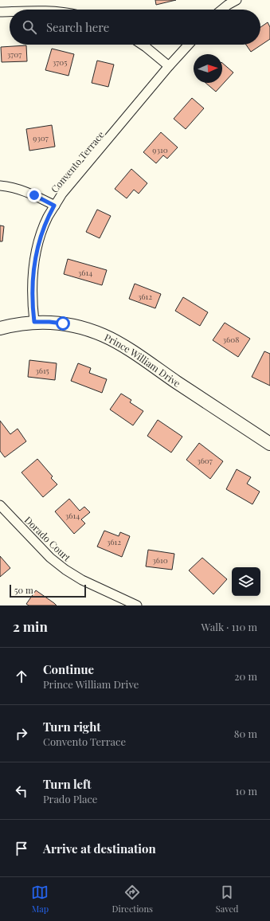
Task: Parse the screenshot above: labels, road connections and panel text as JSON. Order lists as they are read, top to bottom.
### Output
{
  "streets": {
    "street": ["Convento Terrace", "Prince William Drive", "Dorado Court"]
  },
  "crossings": [
    ["Convento Terrace", "Prince William Drive"]
  ],
  "house_numbers": [
    "3707",
    "3705",
    "9307",
    "9310",
    "3614",
    "3612",
    "3608",
    "3615",
    "3607",
    "3614",
    "3612",
    "3610"
  ],
  "scale_bar": "50 m",
  "north": "right",
  "page": {
    "search": "Search here",
    "scale": "50 m",
    "heading": ["2 min", "Walk · 110 m"],
    "list": [
      ["Continue", "Prince William Drive", "20 m"],
      ["Turn right", "Convento Terrace", "80 m"],
      ["Turn left", "Prado Place", "10 m"],
      "Arrive at destination"
    ],
    "nav": ["Map", "Directions", "Saved"]
  }
}
